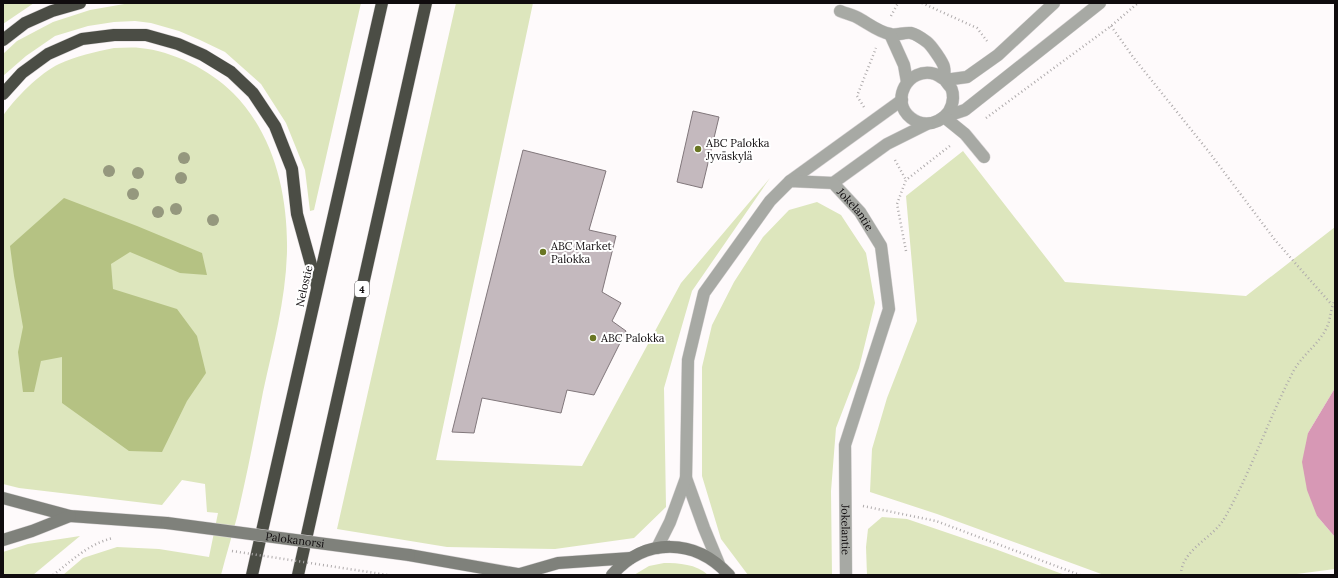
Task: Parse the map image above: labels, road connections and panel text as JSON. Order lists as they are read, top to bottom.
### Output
{
  "streets": {
    "highway": ["Nelostie", "4"],
    "main road": ["Palokanorsi"],
    "street": ["Jokelantie"]
  },
  "places": ["ABC Palokka Jyväskylä", "ABC Market Palokka", "ABC Palokka"]
}
